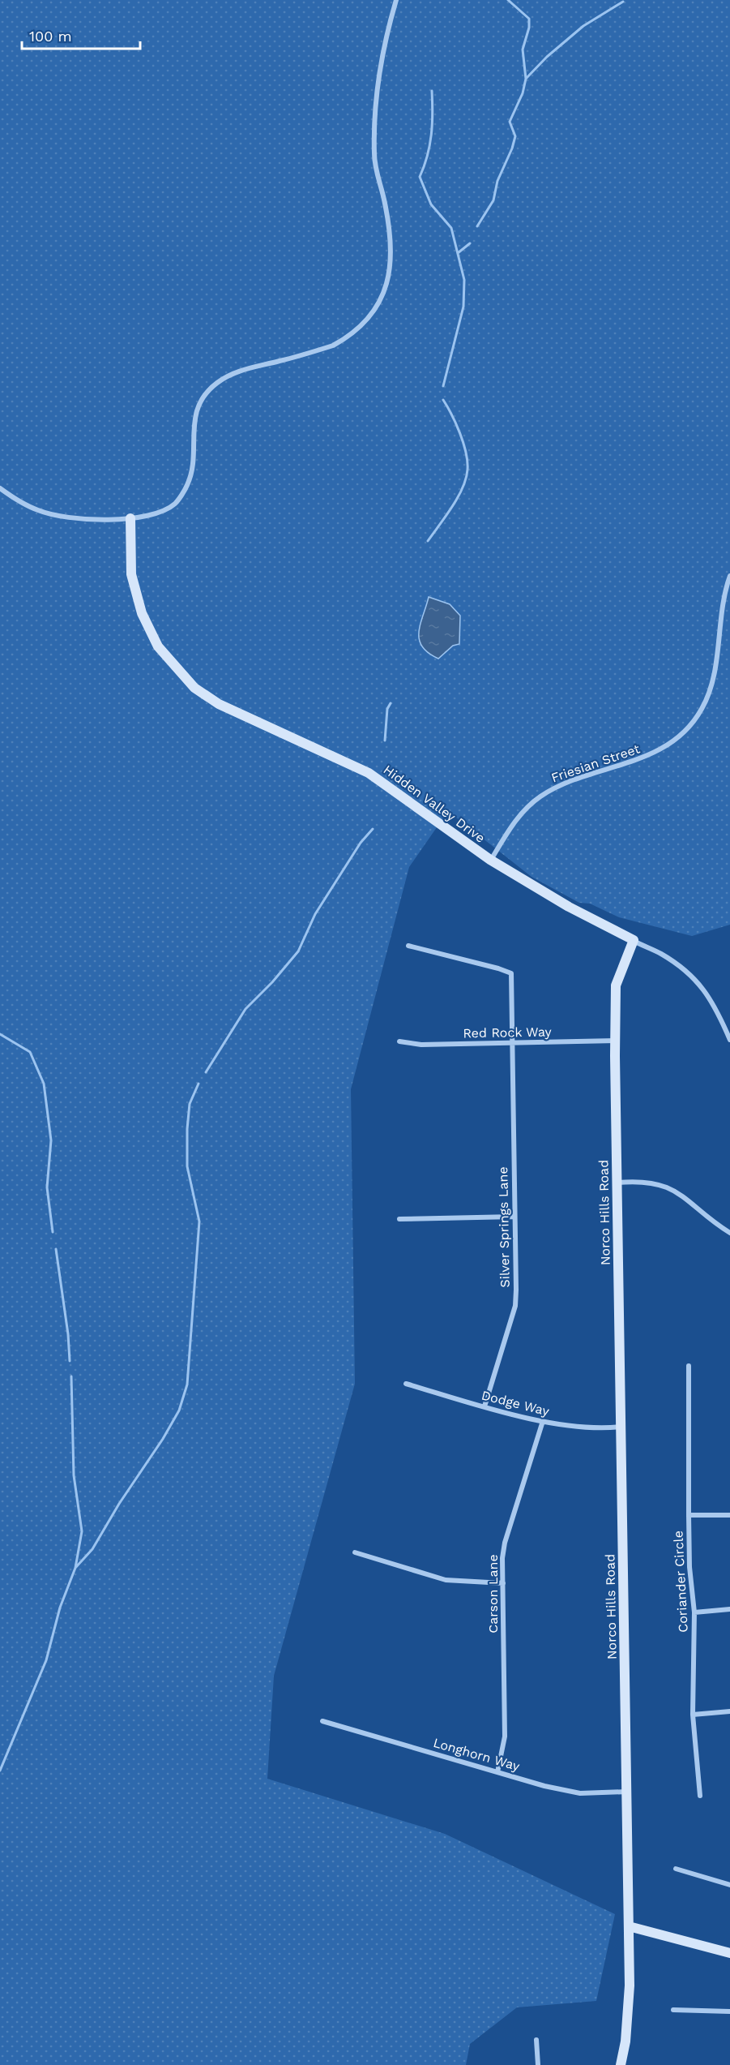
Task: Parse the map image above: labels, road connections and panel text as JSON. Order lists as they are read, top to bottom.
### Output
{
  "streets": {
    "street": [
      "Friesian Street",
      "Hidden Valley Drive",
      "Red Rock Way",
      "Norco Hills Road",
      "Silver Springs Lane",
      "Dodge Way",
      "Coriander Circle",
      "Carson Lane",
      "Longhorn Way"
    ]
  },
  "crossings": [
    ["Friesian Street", "Hidden Valley Drive"],
    ["Red Rock Way", "Norco Hills Road"],
    ["Red Rock Way", "Silver Springs Lane"],
    ["Norco Hills Road", "Dodge Way"],
    ["Norco Hills Road", "Longhorn Way"],
    ["Silver Springs Lane", "Dodge Way"],
    ["Dodge Way", "Carson Lane"],
    ["Carson Lane", "Longhorn Way"]
  ],
  "scale_bar": "100 m"
}
